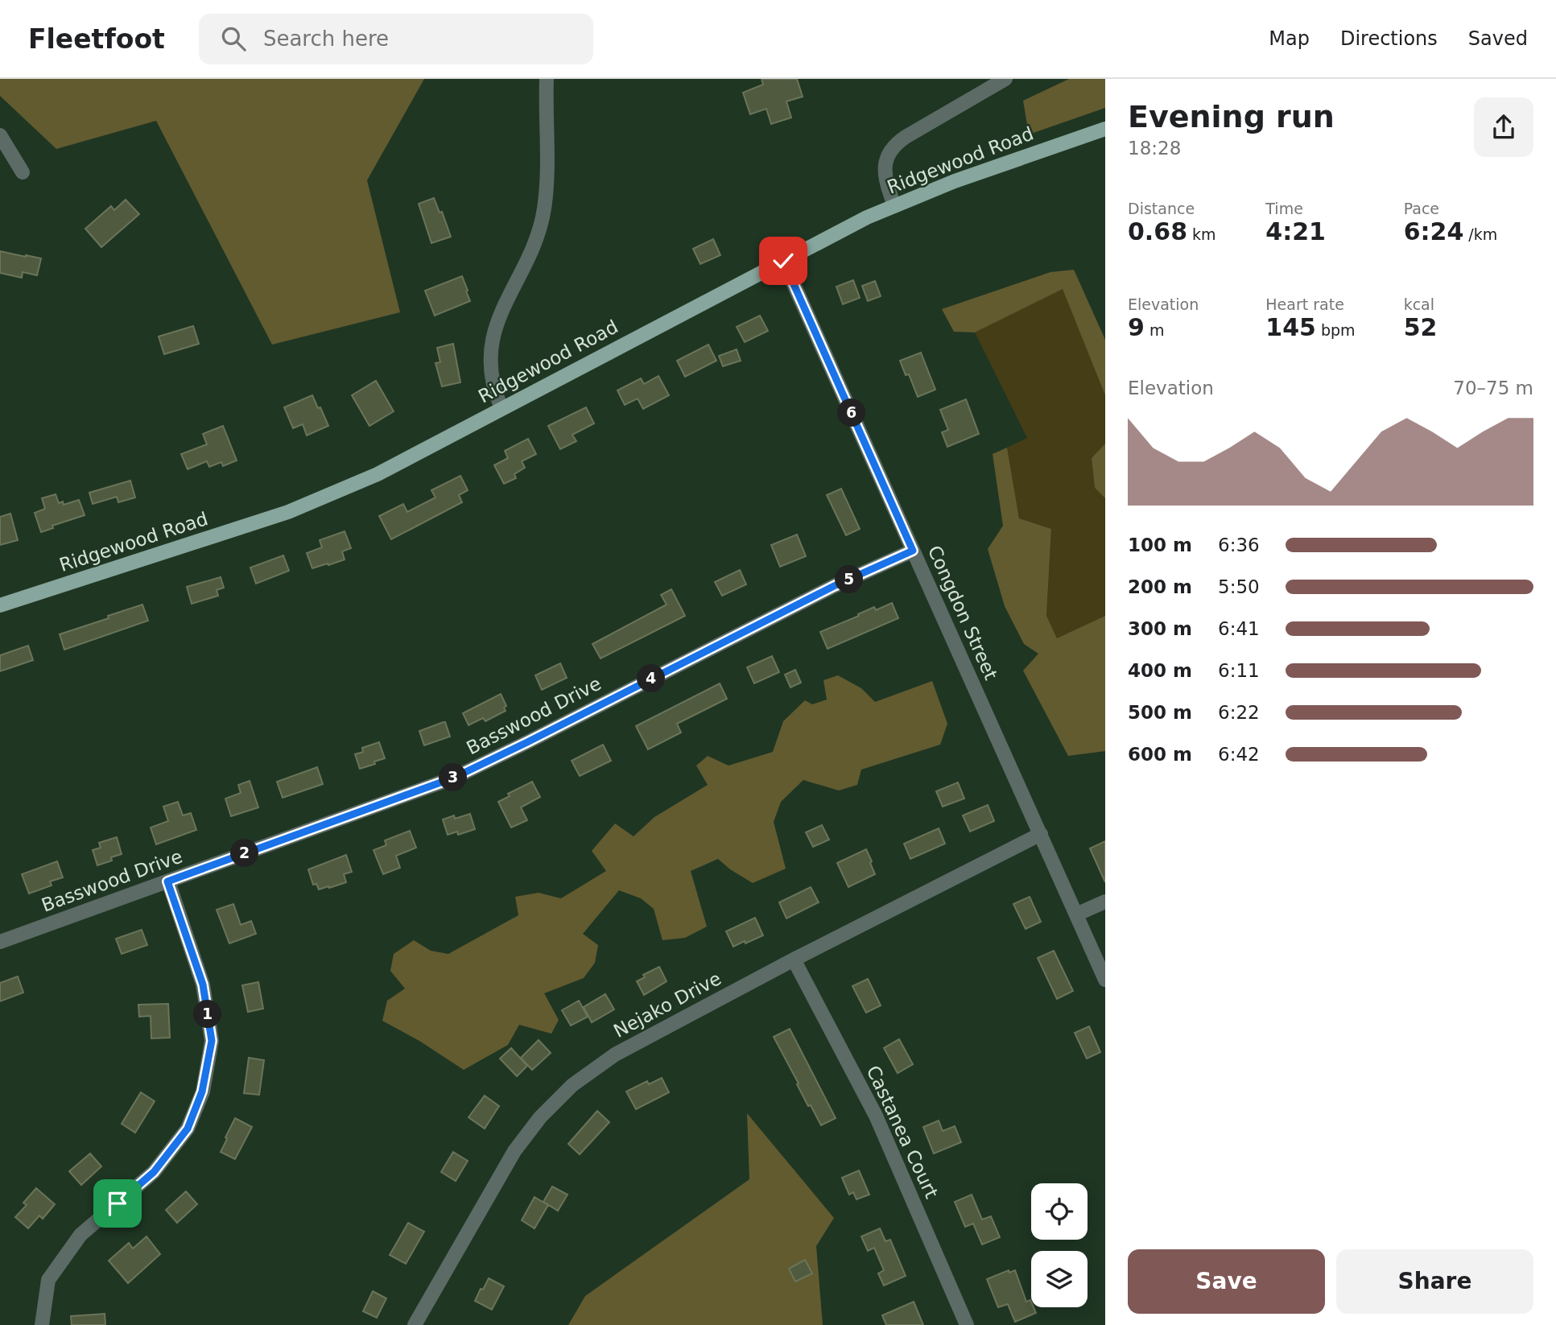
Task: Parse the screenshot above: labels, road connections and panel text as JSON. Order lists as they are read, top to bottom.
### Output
{
  "streets": {
    "main road": ["Ridgewood Road"],
    "street": [
      "Congdon Street",
      "Basswood Drive",
      "Nejako Drive",
      "Castanea Court"
    ]
  },
  "crossings": [
    ["Ridgewood Road", "Congdon Street"],
    ["Congdon Street", "Basswood Drive"],
    ["Congdon Street", "Nejako Drive"],
    ["Nejako Drive", "Castanea Court"]
  ],
  "page": {
    "header": "Fleetfoot",
    "search": "Search here",
    "nav": ["Map", "Directions", "Saved"],
    "heading": ["Evening run", "18:28"],
    "stats": [
      ["Distance", "0.68 km"],
      ["Time", "4:21"],
      ["Pace", "6:24 /km"],
      ["Elevation", "9 m"],
      ["Heart rate", "145 bpm"],
      ["kcal", "52"]
    ],
    "chart": ["Elevation", "70–75 m"],
    "pins": [
      "6",
      "5",
      "4",
      "3",
      "2",
      "1"
    ],
    "list": [
      {
        "name": "100 m",
        "note": "6:36"
      },
      {
        "name": "200 m",
        "note": "5:50"
      },
      {
        "name": "300 m",
        "note": "6:41"
      },
      {
        "name": "400 m",
        "note": "6:11"
      },
      {
        "name": "500 m",
        "note": "6:22"
      },
      {
        "name": "600 m",
        "note": "6:42"
      }
    ],
    "buttons": ["Save", "Share"]
  }
}
